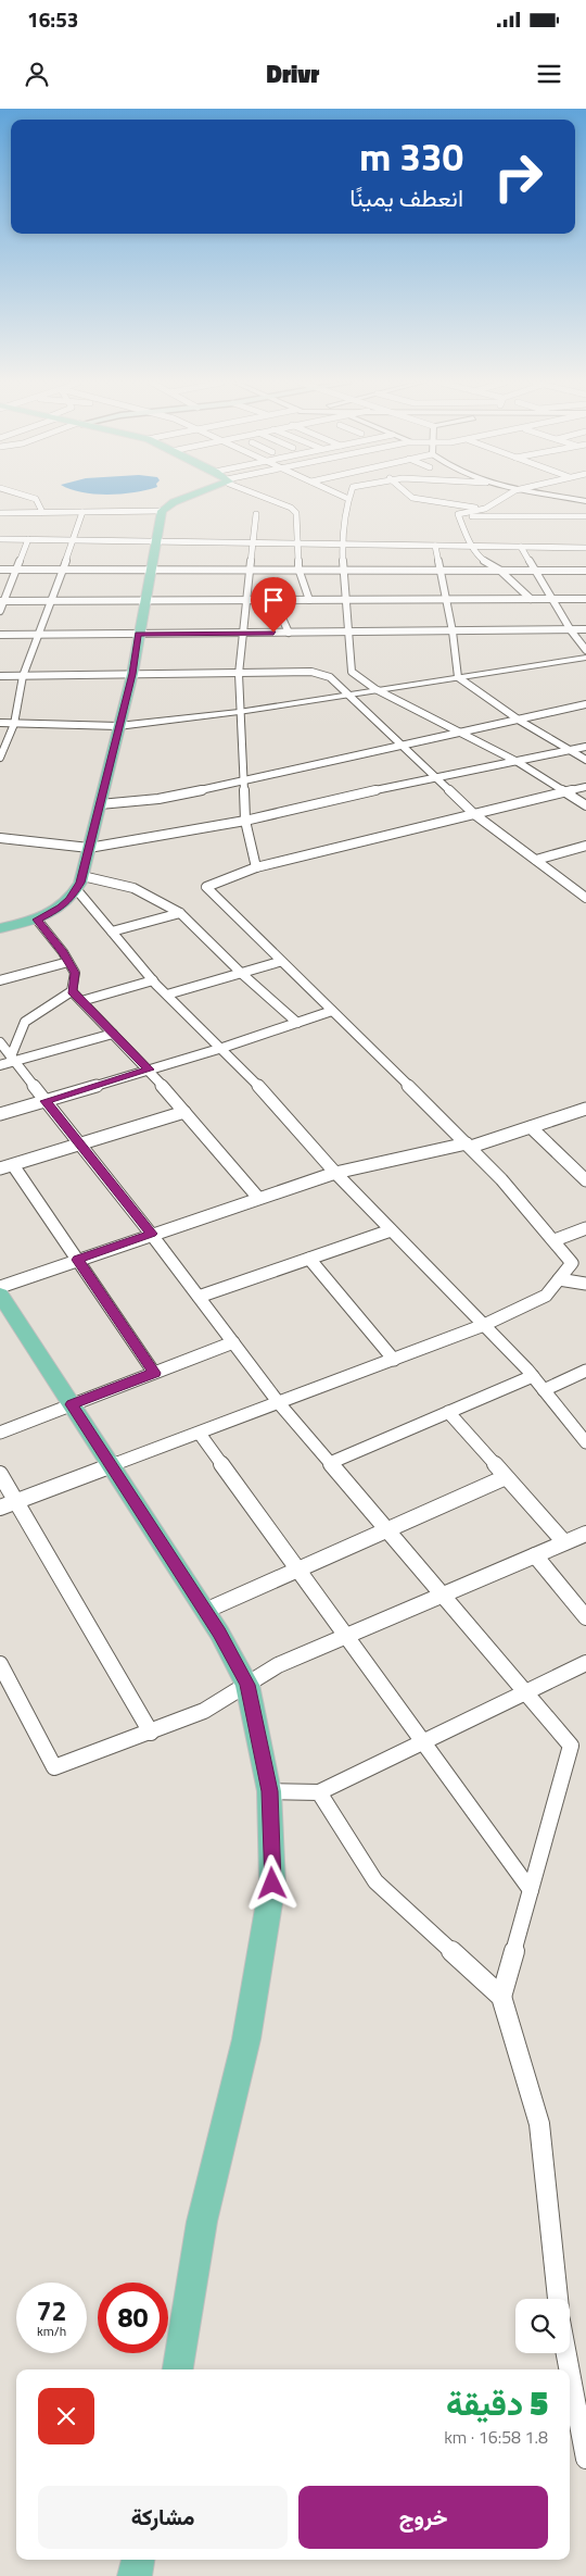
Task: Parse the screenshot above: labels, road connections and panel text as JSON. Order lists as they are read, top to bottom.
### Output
{
  "page": {
    "status": "16:53",
    "header": "Drivr",
    "turn": ["330 m", "انعطف يمينًا"],
    "speed": "72 km/h",
    "limit": "80",
    "heading": ["5 دقيقة", "1.8 km · 16:58"],
    "buttons": ["خروج", "مشاركة"]
  }
}
